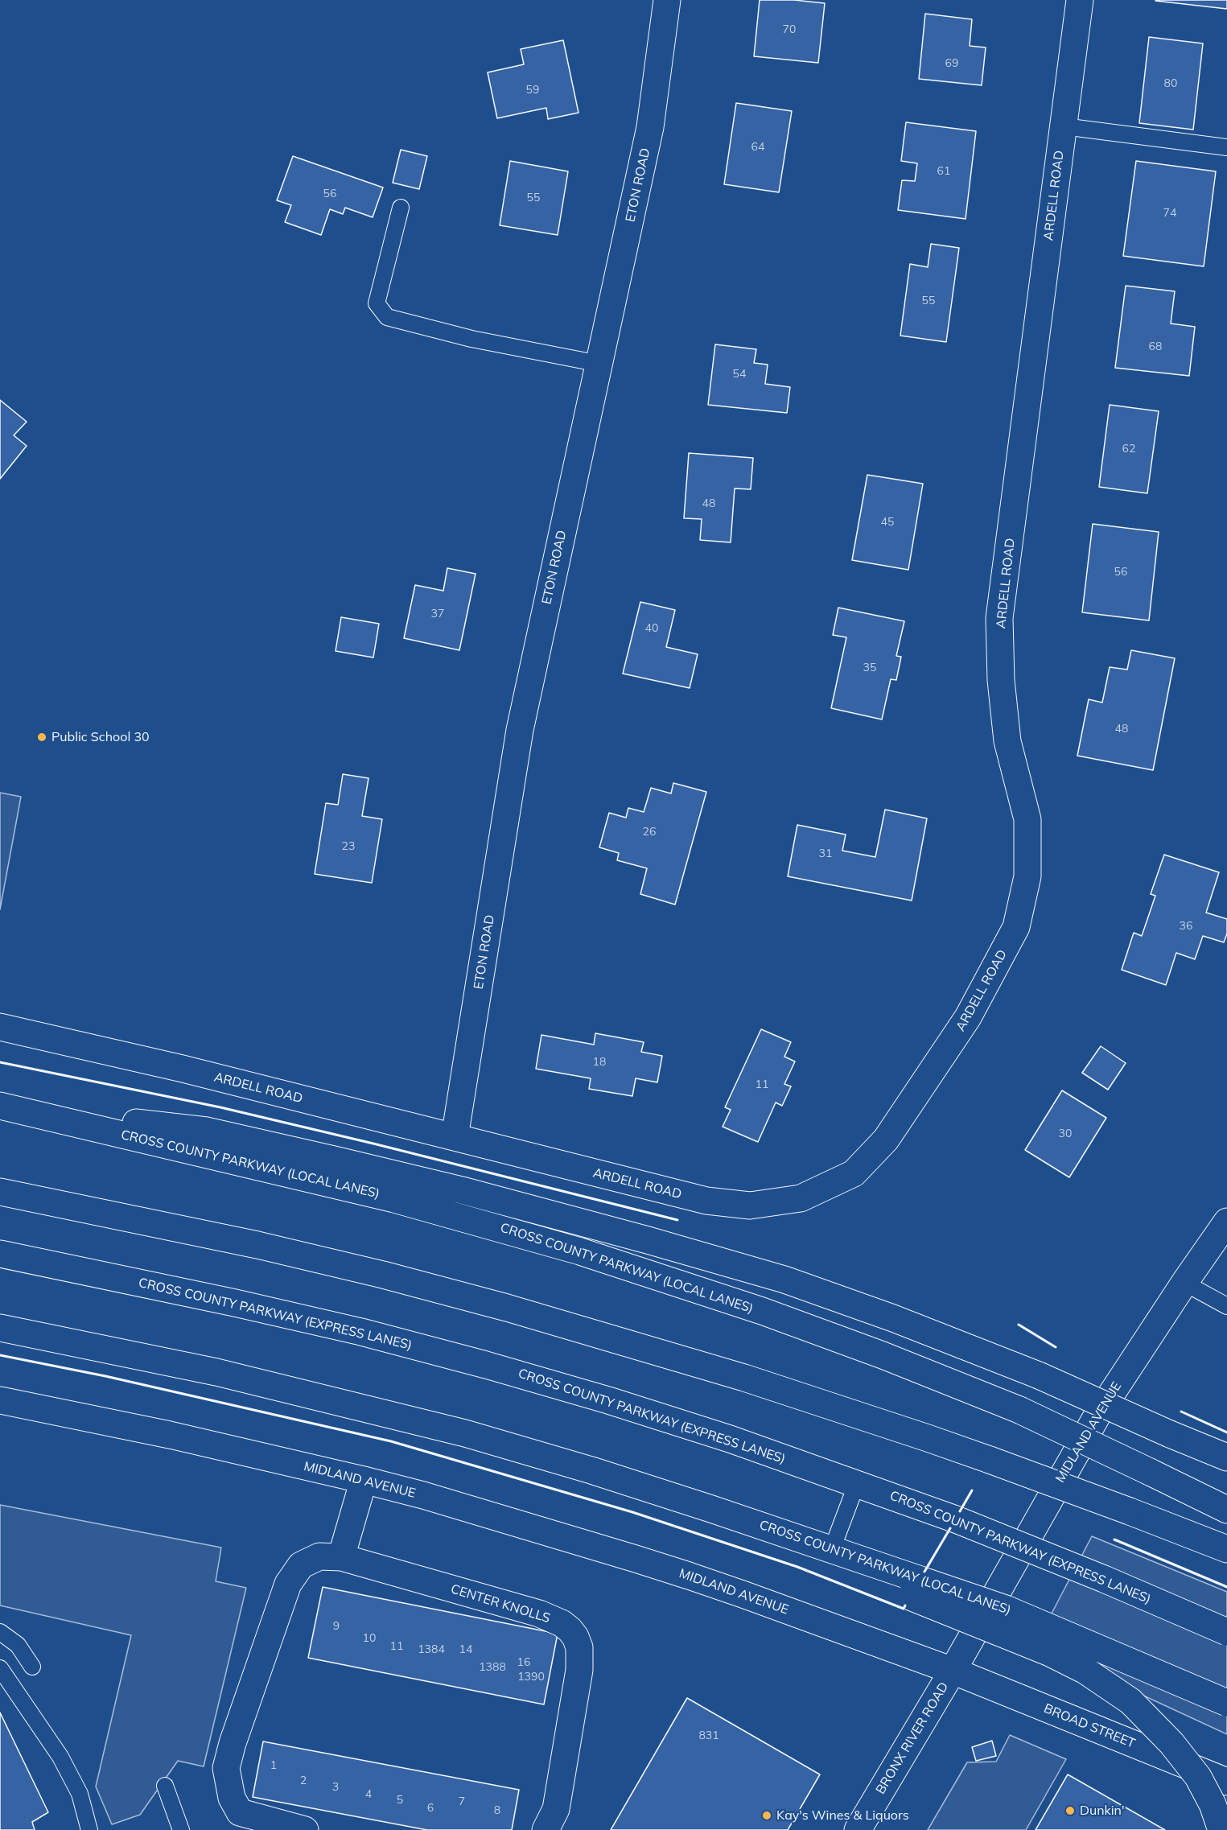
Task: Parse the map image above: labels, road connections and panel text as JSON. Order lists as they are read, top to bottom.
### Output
{
  "streets": {
    "main road": [
      "ETON ROAD",
      "ARDELL ROAD",
      "CROSS COUNTY PARKWAY (LOCAL LANES)",
      "CROSS COUNTY PARKWAY (EXPRESS LANES)",
      "MIDLAND AVENUE",
      "CENTER KNOLLS",
      "BROAD STREET",
      "BRONX RIVER ROAD"
    ]
  },
  "crossings": [
    ["ETON ROAD", "ARDELL ROAD"],
    ["MIDLAND AVENUE", "BROAD STREET"],
    ["MIDLAND AVENUE", "BRONX RIVER ROAD"],
    ["BROAD STREET", "BRONX RIVER ROAD"]
  ],
  "places": ["Public School 30", "Dunkin'", "Kay's Wines & Liquors"],
  "house_numbers": [
    "70",
    "69",
    "80",
    "59",
    "64",
    "61",
    "56",
    "55",
    "74",
    "55",
    "68",
    "54",
    "62",
    "48",
    "45",
    "56",
    "37",
    "40",
    "35",
    "48",
    "26",
    "23",
    "31",
    "36",
    "18",
    "11",
    "30",
    "9",
    "10",
    "11",
    "1384",
    "14",
    "16",
    "1388",
    "1390",
    "831",
    "1",
    "2",
    "3",
    "4",
    "5",
    "7",
    "6",
    "8"
  ]
}
